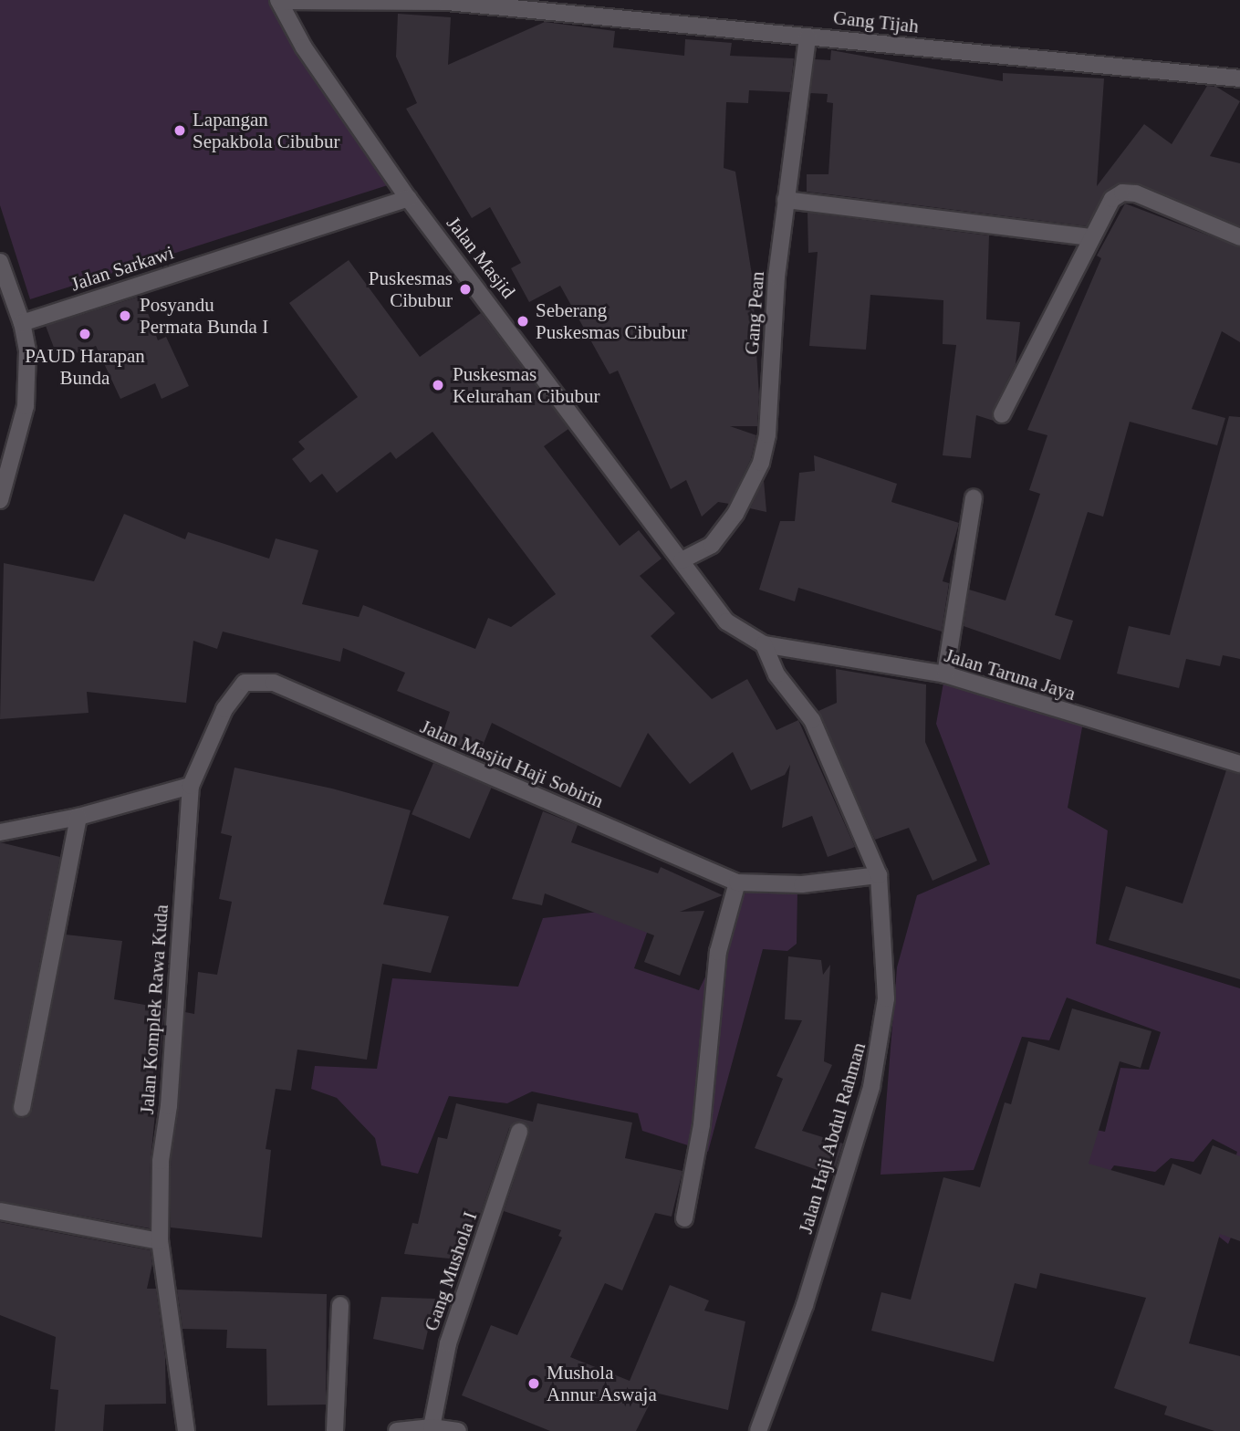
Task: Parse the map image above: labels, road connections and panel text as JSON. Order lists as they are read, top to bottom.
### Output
{
  "streets": {
    "street": [
      "Gang Tijah",
      "Jalan Masjid",
      "Jalan Sarkawi",
      "Gang Pean",
      "Jalan Taruna Jaya",
      "Jalan Masjid Haji Sobirin",
      "Jalan Komplek Rawa Kuda",
      "Jalan Haji Abdul Rahman",
      "Gang Mushola I"
    ]
  },
  "crossings": [
    ["Gang Tijah", "Jalan Masjid"],
    ["Gang Tijah", "Gang Pean"],
    ["Jalan Masjid", "Jalan Sarkawi"],
    ["Jalan Masjid", "Gang Pean"],
    ["Jalan Masjid", "Jalan Taruna Jaya"],
    ["Jalan Masjid", "Jalan Haji Abdul Rahman"],
    ["Jalan Taruna Jaya", "Jalan Haji Abdul Rahman"],
    ["Jalan Masjid Haji Sobirin", "Jalan Komplek Rawa Kuda"],
    ["Jalan Masjid Haji Sobirin", "Jalan Haji Abdul Rahman"]
  ],
  "places": [
    "Lapangan Sepakbola Cibubur",
    "Puskesmas Cibubur",
    "Posyandu Permata Bunda I",
    "Seberang Puskesmas Cibubur",
    "PAUD Harapan Bunda",
    "Puskesmas Kelurahan Cibubur",
    "Mushola Annur Aswaja"
  ]
}
